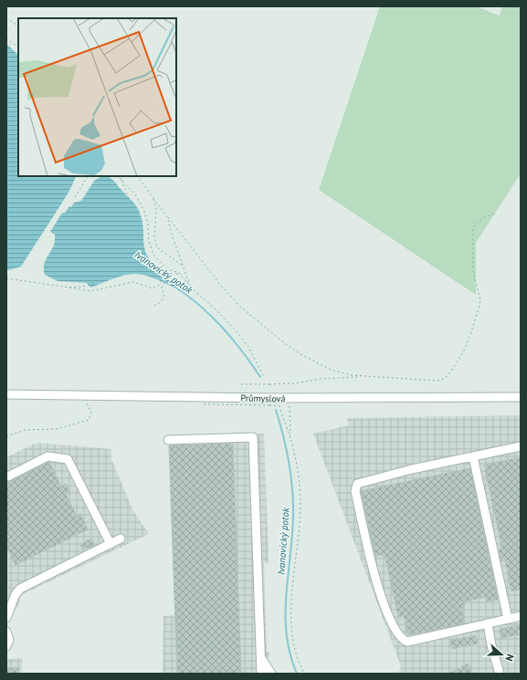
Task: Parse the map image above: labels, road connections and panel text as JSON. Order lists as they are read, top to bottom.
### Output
{
  "streets": {
    "street": ["Průmyslová"]
  },
  "water": ["Ivanovický potok"],
  "north": "right"
}
